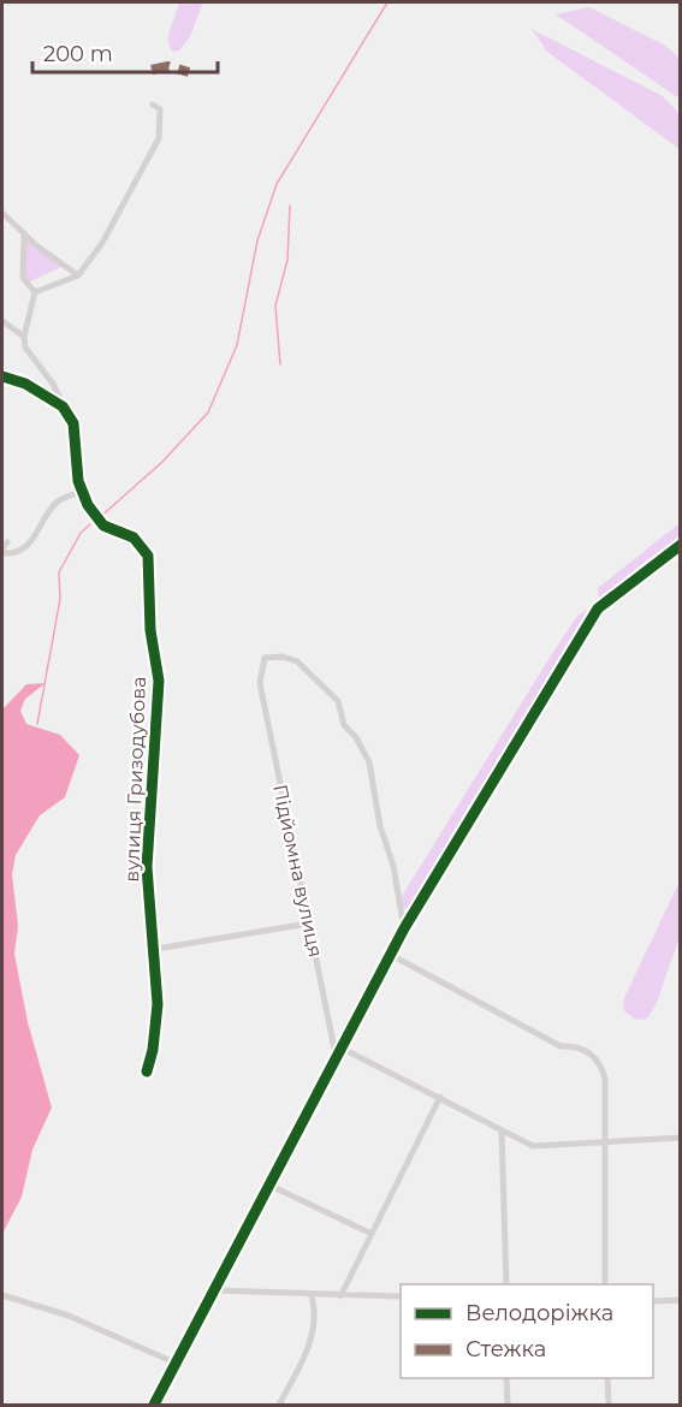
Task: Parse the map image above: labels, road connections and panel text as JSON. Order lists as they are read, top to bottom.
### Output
{
  "streets": {
    "street": ["вулиця Гризодубова", "Підйомна вулиця"]
  },
  "legend": ["Велодоріжка", "Стежка"],
  "scale_bar": "200 m"
}
